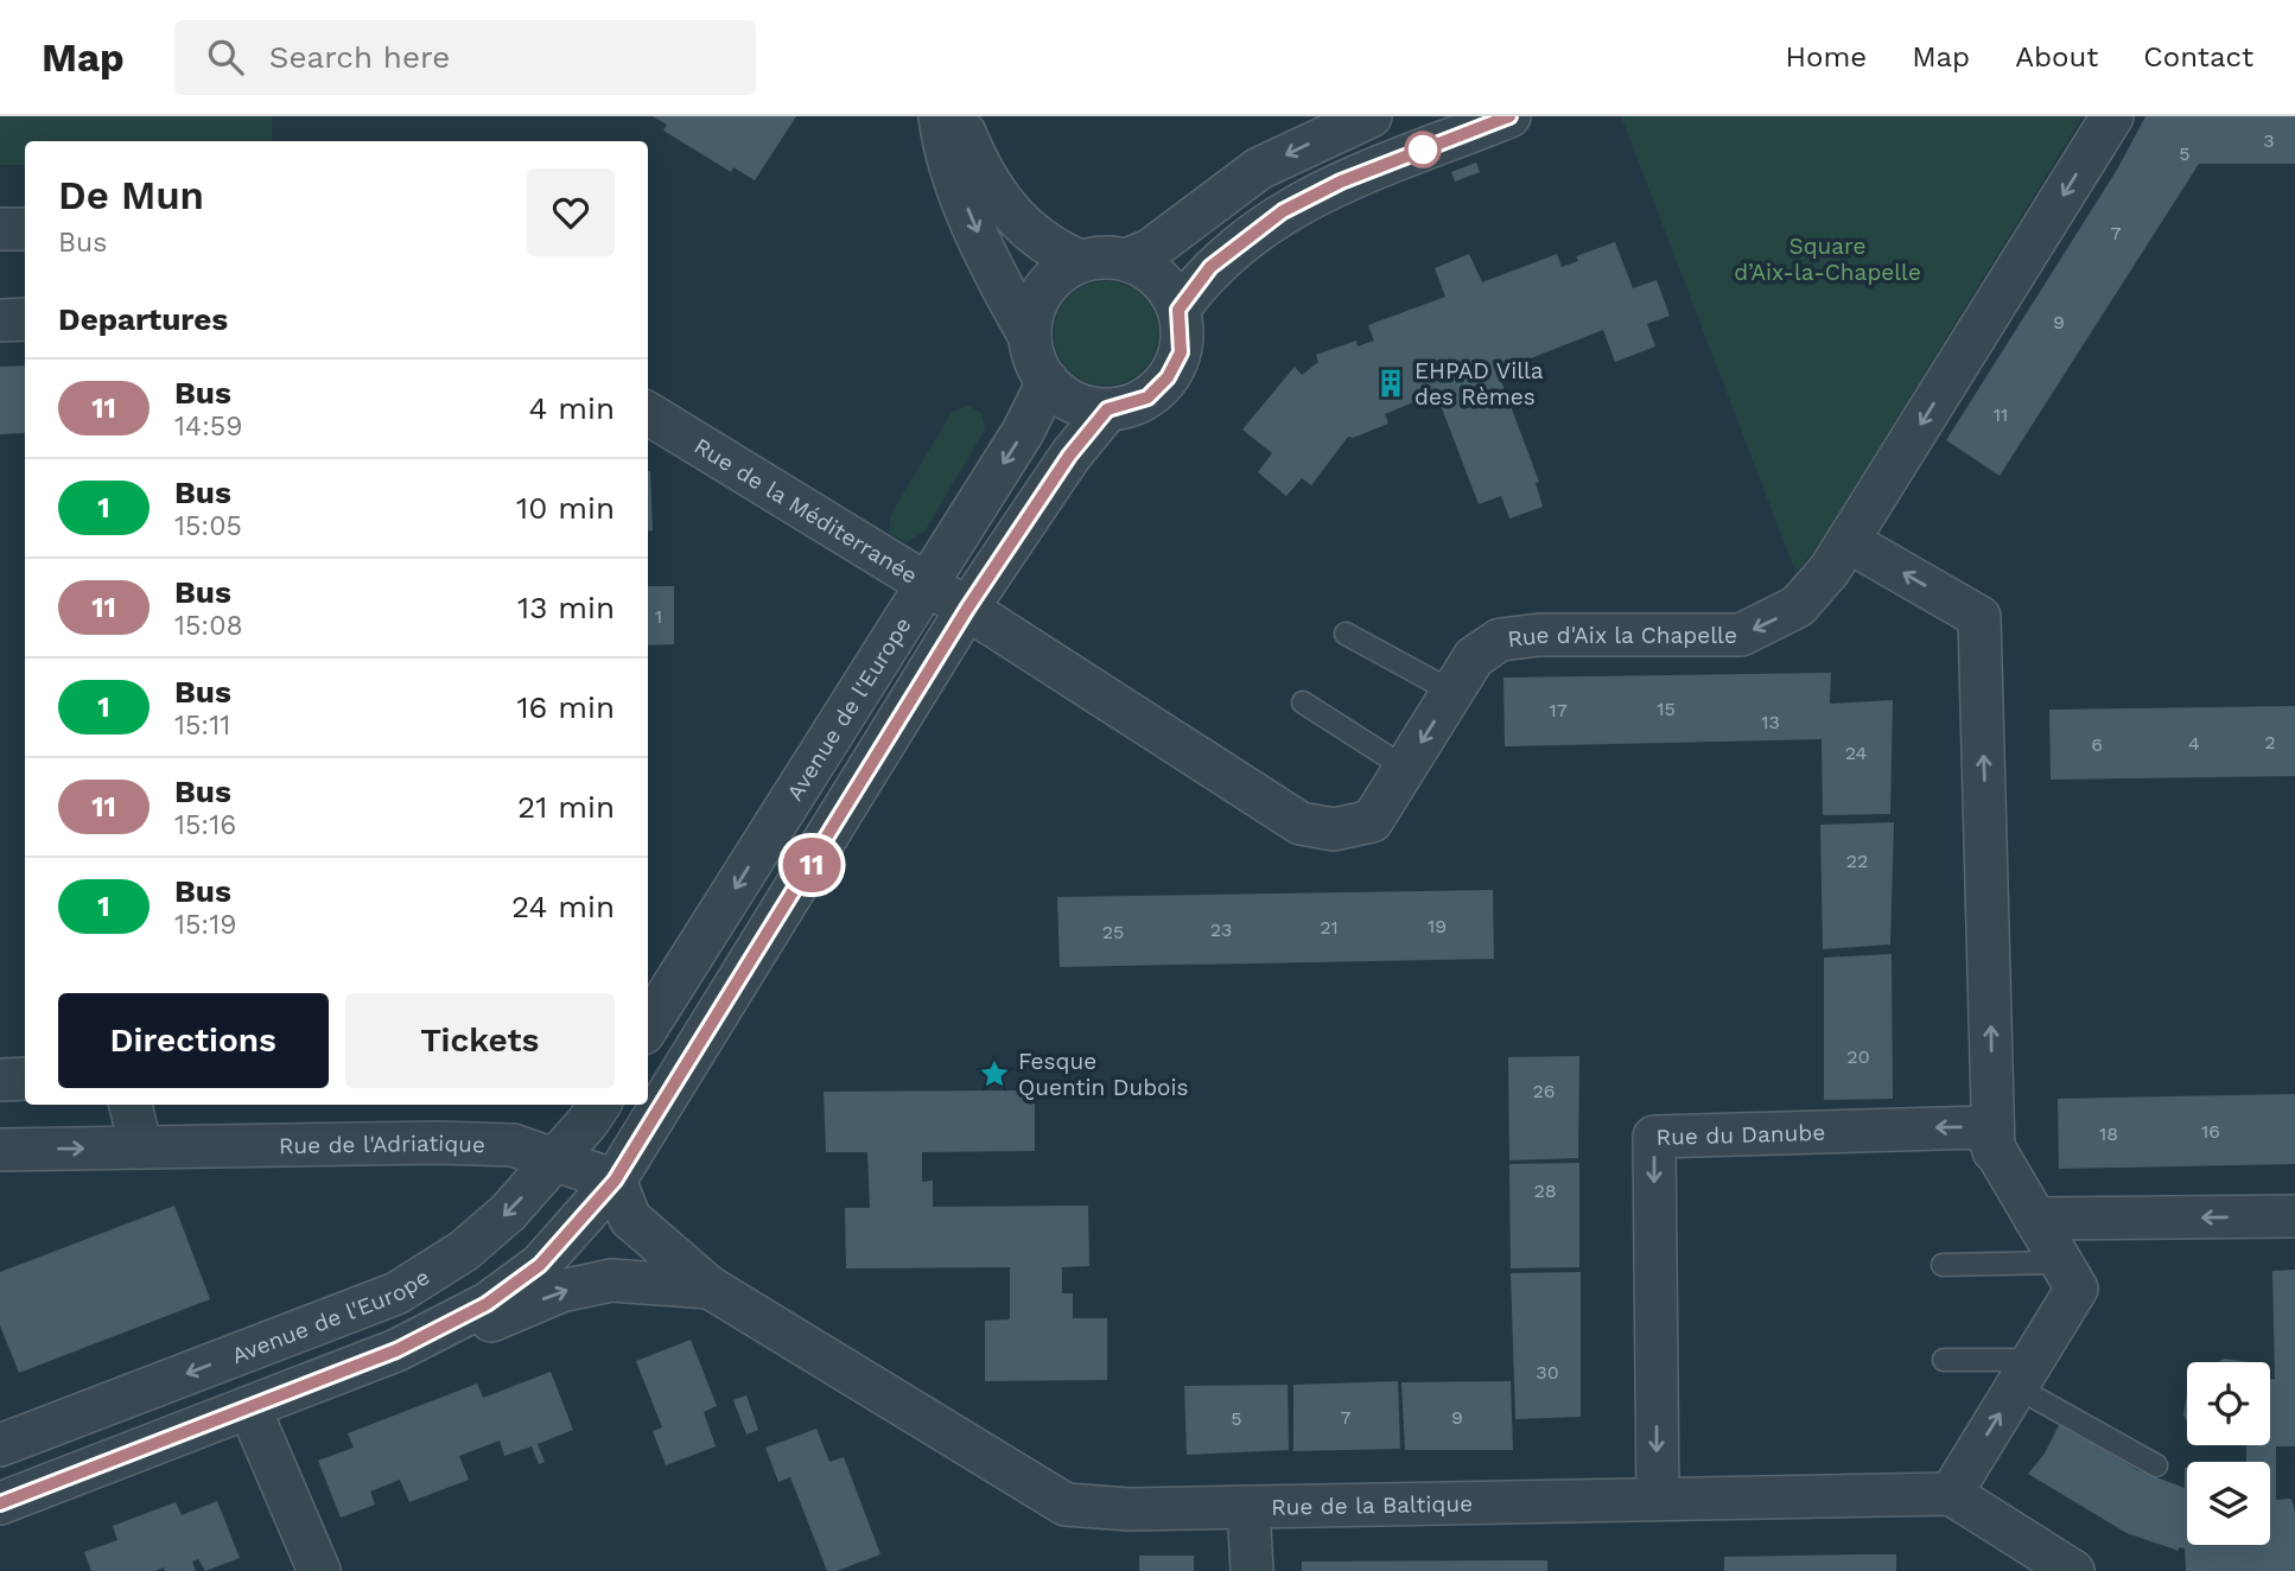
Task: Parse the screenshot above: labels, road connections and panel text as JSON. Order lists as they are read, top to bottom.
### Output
{
  "streets": {
    "street": [
      "Rue de la Méditerranée",
      "Rue d'Aix la Chapelle",
      "Avenue de l'Europe",
      "Rue du Danube",
      "Rue de l'Adriatique",
      "Rue de la Baltique"
    ]
  },
  "crossings": [
    ["Rue de la Méditerranée", "Rue d'Aix la Chapelle"],
    ["Rue de la Méditerranée", "Avenue de l'Europe"],
    ["Avenue de l'Europe", "Rue de l'Adriatique"],
    ["Rue du Danube", "Rue de la Baltique"],
    ["Rue de l'Adriatique", "Rue de la Baltique"]
  ],
  "one_way": ["Rue d'Aix la Chapelle"],
  "parks": ["Square d’Aix-la-Chapelle"],
  "places": {
    "building": ["EHPAD Villa des Rèmes"],
    "place": ["Fesque Quentin Dubois"]
  },
  "lines": ["bus line 11"],
  "house_numbers": [
    "3",
    "5",
    "7",
    "9",
    "11",
    "1",
    "15",
    "17",
    "13",
    "2",
    "4",
    "6",
    "24",
    "22",
    "19",
    "21",
    "23",
    "25",
    "20",
    "26",
    "16",
    "18",
    "28",
    "30",
    "7",
    "9",
    "5"
  ],
  "page": {
    "header": "Map",
    "search": "Search here",
    "nav": [
      "Home",
      "Map",
      "About",
      "Contact"
    ],
    "on_map": "11",
    "heading": [
      ["De Mun", "Bus"],
      "Departures"
    ],
    "list": [
      {
        "mark": "11",
        "name": "Bus",
        "note": "14:59",
        "value": "4 min"
      },
      {
        "mark": "1",
        "name": "Bus",
        "note": "15:05",
        "value": "10 min"
      },
      {
        "mark": "11",
        "name": "Bus",
        "note": "15:08",
        "value": "13 min"
      },
      {
        "mark": "1",
        "name": "Bus",
        "note": "15:11",
        "value": "16 min"
      },
      {
        "mark": "11",
        "name": "Bus",
        "note": "15:16",
        "value": "21 min"
      },
      {
        "mark": "1",
        "name": "Bus",
        "note": "15:19",
        "value": "24 min"
      }
    ],
    "buttons": ["Directions", "Tickets"]
  }
}
